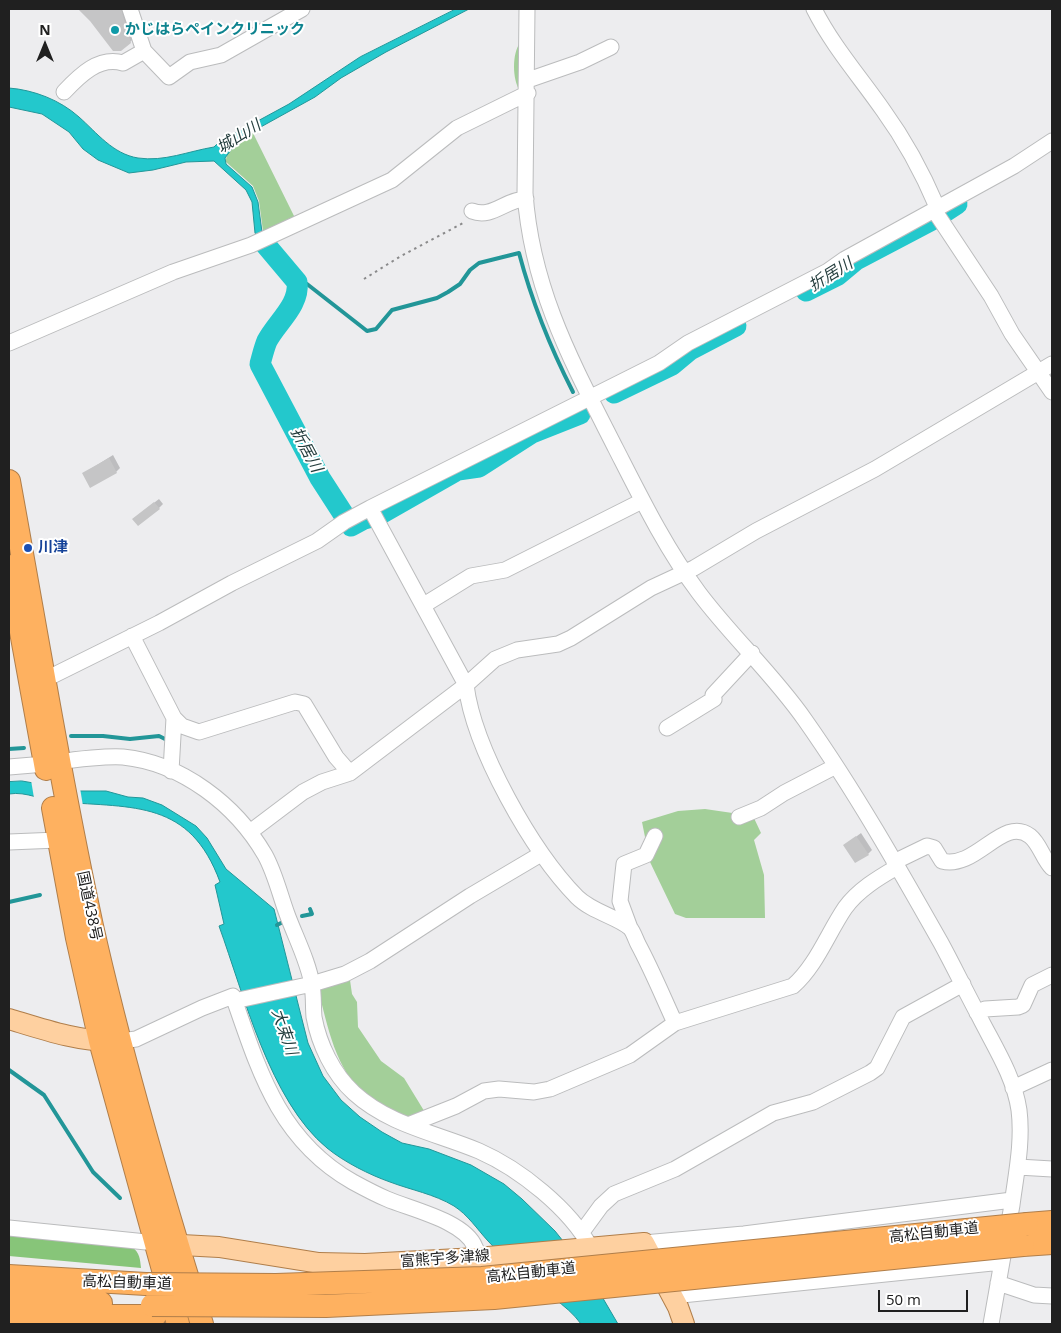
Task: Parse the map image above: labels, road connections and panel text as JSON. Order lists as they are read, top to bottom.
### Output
{
  "streets": {
    "highway": ["国道438号", "高松自動車道"],
    "main road": ["富熊宇多津線"]
  },
  "crossings": [
    ["国道438号", "富熊宇多津線"]
  ],
  "water": ["城山川", "折居川", "大束川"],
  "places": ["かじはらペインクリニック", "川津"],
  "scale_bar": "50 m",
  "north": "top"
}
